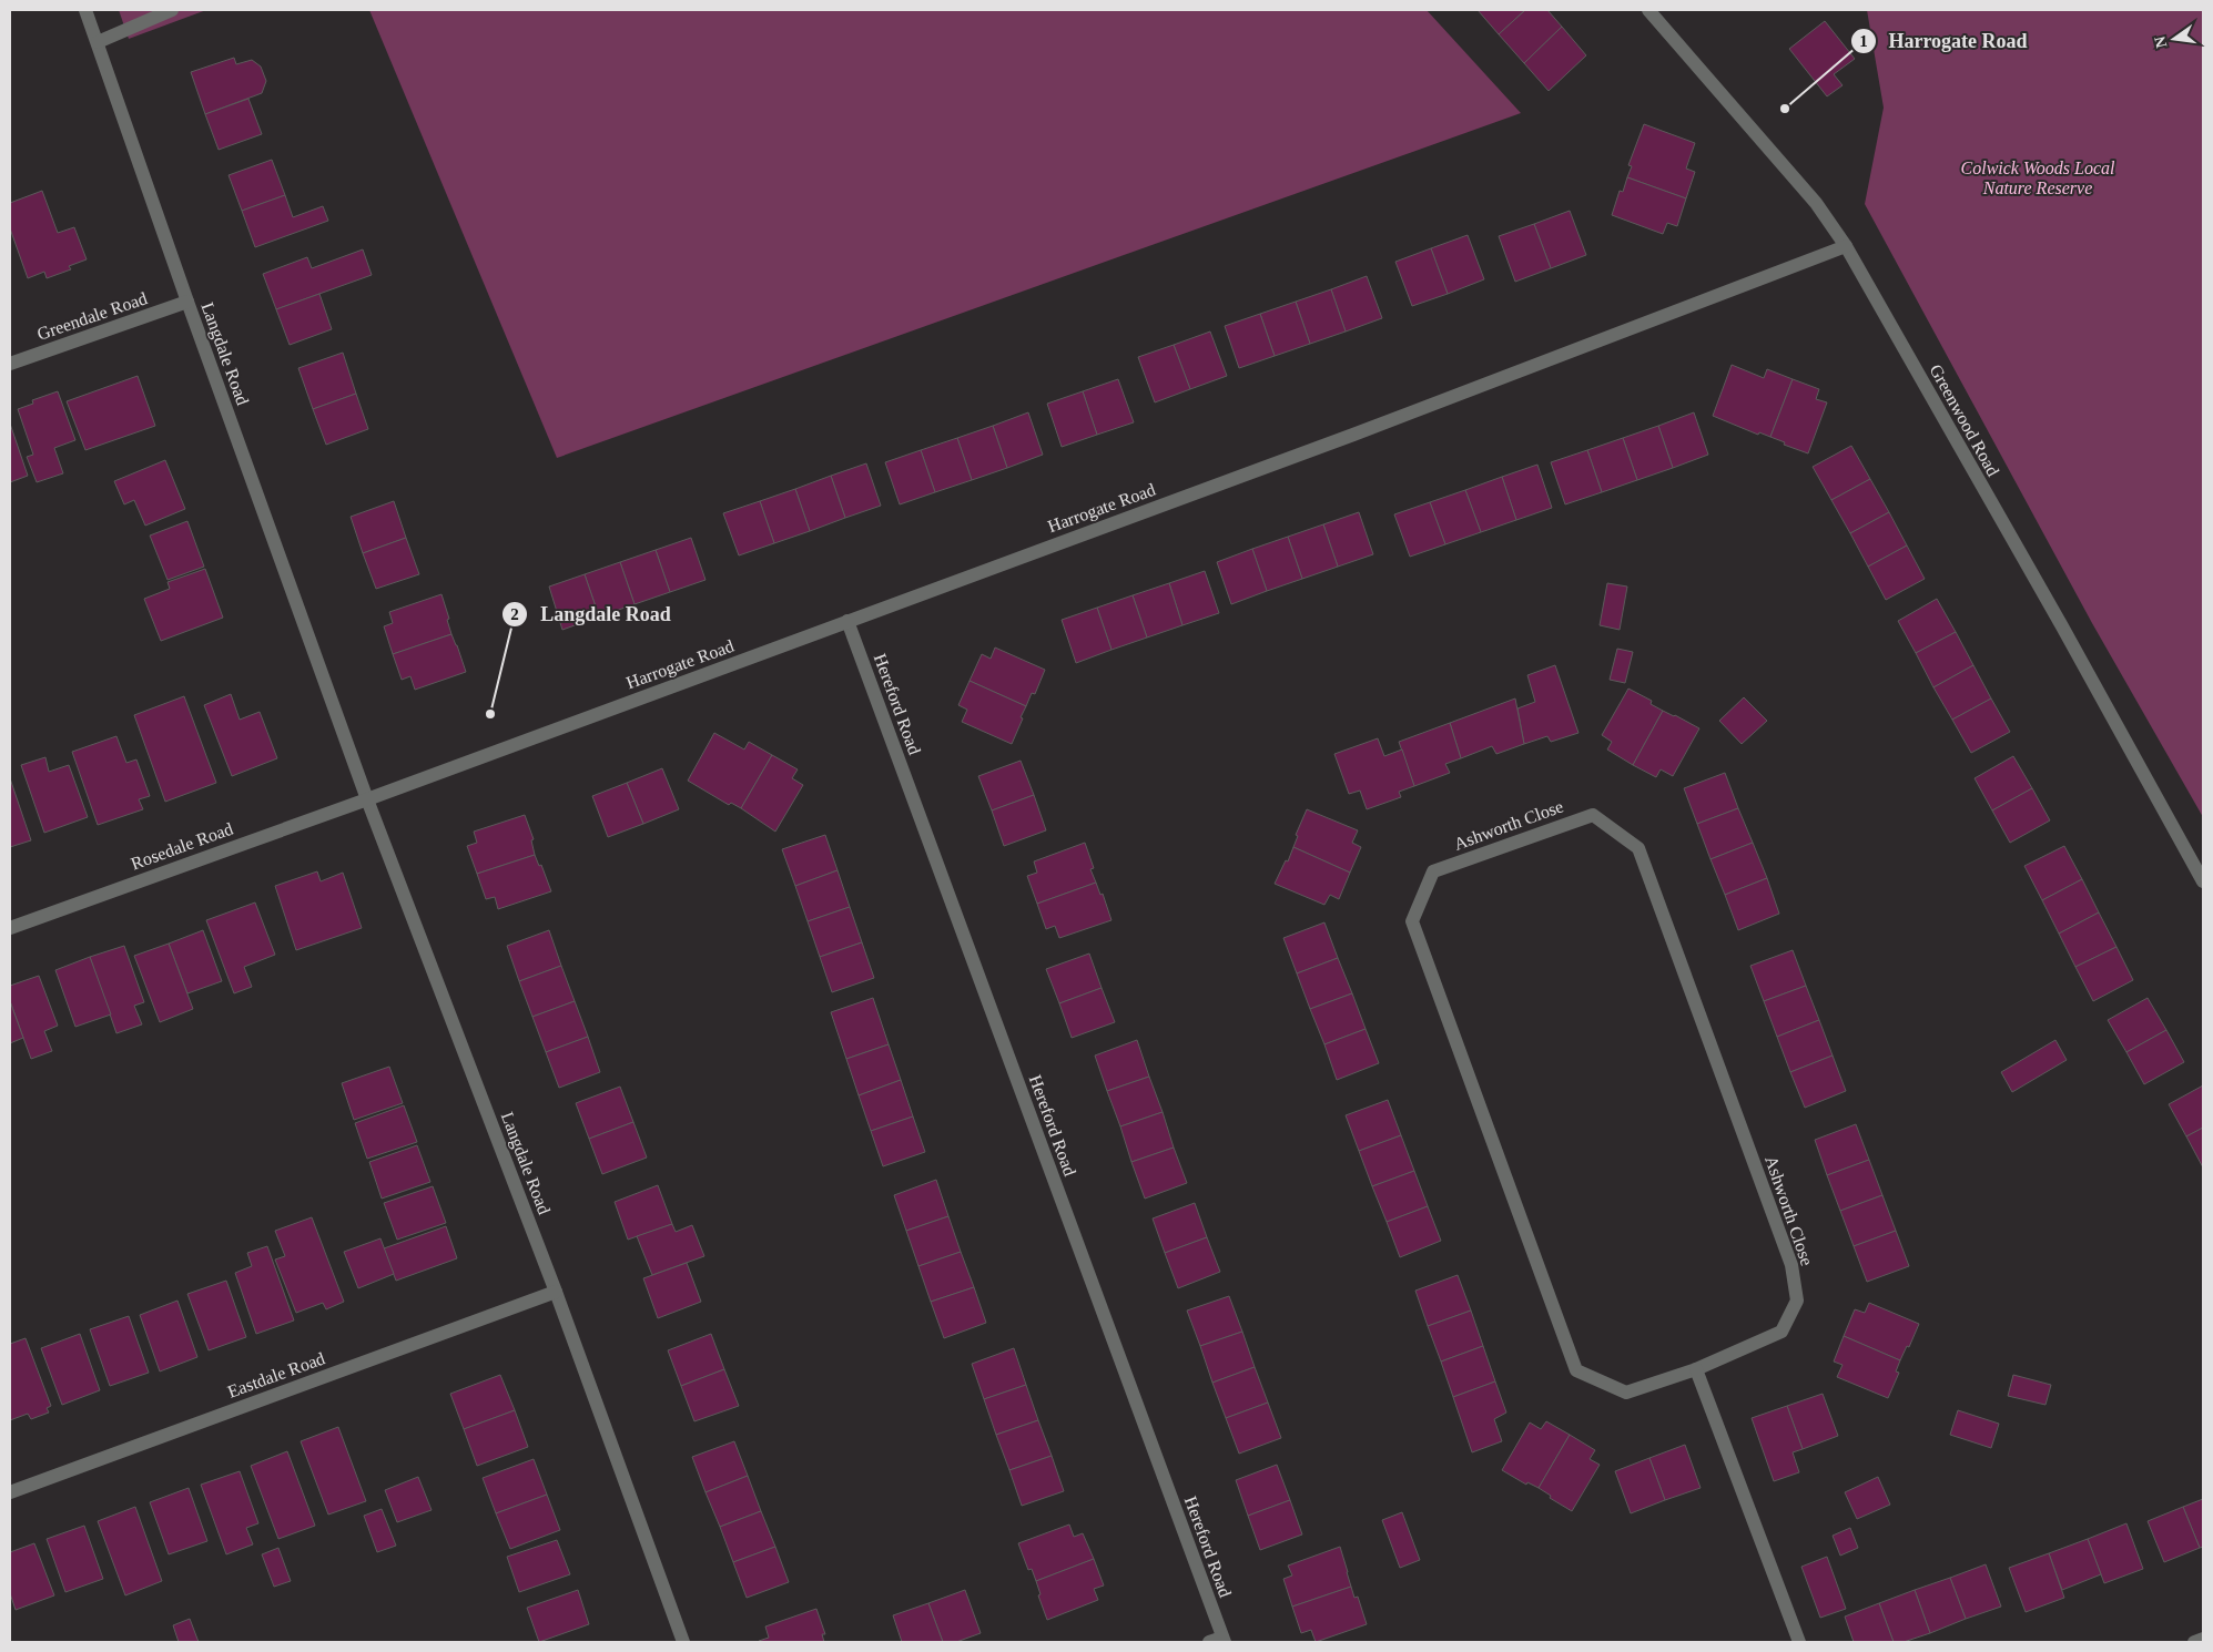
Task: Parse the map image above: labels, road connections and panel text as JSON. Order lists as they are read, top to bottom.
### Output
{
  "streets": {
    "street": [
      "Greendale Road",
      "Langdale Road",
      "Greenwood Road",
      "Harrogate Road",
      "Hereford Road",
      "Ashworth Close",
      "Rosedale Road",
      "Eastdale Road"
    ]
  },
  "crossings": [
    ["Greendale Road", "Langdale Road"],
    ["Langdale Road", "Harrogate Road"],
    ["Langdale Road", "Rosedale Road"],
    ["Langdale Road", "Eastdale Road"],
    ["Greenwood Road", "Harrogate Road"],
    ["Harrogate Road", "Hereford Road"],
    ["Harrogate Road", "Rosedale Road"]
  ],
  "parks": ["Colwick Woods Local Nature Reserve"],
  "places": ["Harrogate Road", "Langdale Road"],
  "north": "left"
}
